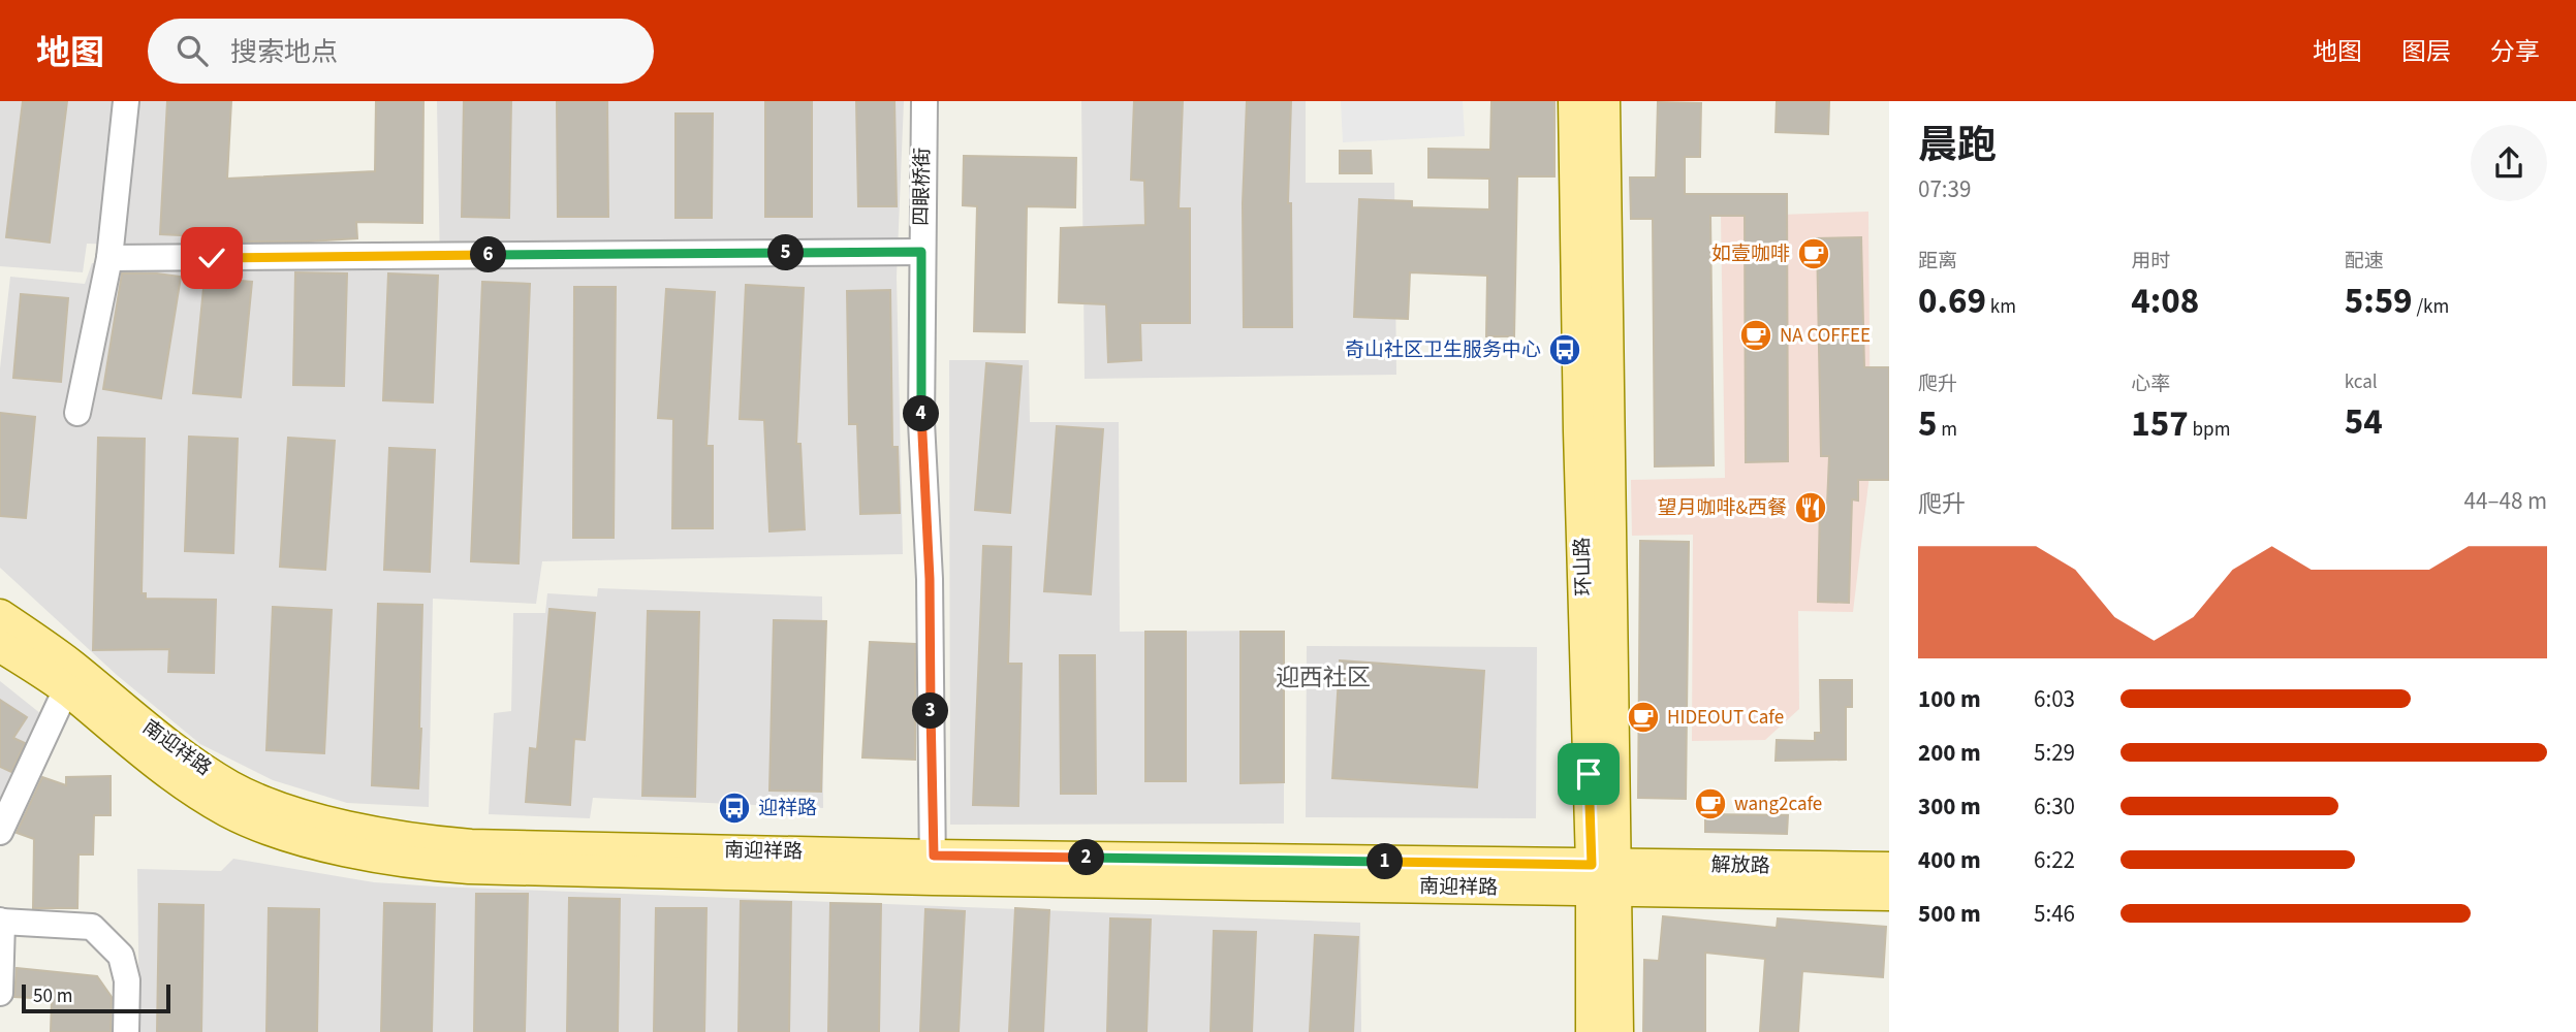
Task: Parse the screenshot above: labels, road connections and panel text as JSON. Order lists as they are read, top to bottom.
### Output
{
  "streets": {
    "main road": ["环山路", "南迎祥路", "解放路"],
    "street": ["四眼桥街"]
  },
  "crossings": [
    ["四眼桥街", "南迎祥路"],
    ["环山路", "南迎祥路"],
    ["环山路", "解放路"],
    ["南迎祥路", "解放路"]
  ],
  "districts": ["迎西社区"],
  "places": {
    "cafe": [
      "如壹咖啡",
      "NA COFFEE",
      "HIDEOUT Cafe",
      "wang2cafe"
    ],
    "bus stop": ["奇山社区卫生服务中心", "迎祥路"],
    "restaurant": ["望月咖啡&西餐"]
  },
  "scale_bar": "50 m",
  "page": {
    "header": "地图",
    "search": "搜索地点",
    "nav": ["地图", "图层", "分享"],
    "heading": ["晨跑", "07:39"],
    "stats": [
      ["距离", "0.69 km"],
      ["用时", "4:08"],
      ["配速", "5:59 /km"],
      ["爬升", "5 m"],
      ["心率", "157 bpm"],
      ["kcal", "54"]
    ],
    "pins": [
      "5",
      "6",
      "4",
      "3",
      "2",
      "1"
    ],
    "chart": ["爬升", "44–48 m"],
    "list": [
      {
        "name": "100 m",
        "note": "6:03"
      },
      {
        "name": "200 m",
        "note": "5:29"
      },
      {
        "name": "300 m",
        "note": "6:30"
      },
      {
        "name": "400 m",
        "note": "6:22"
      },
      {
        "name": "500 m",
        "note": "5:46"
      }
    ],
    "scale": "50 m"
  }
}
